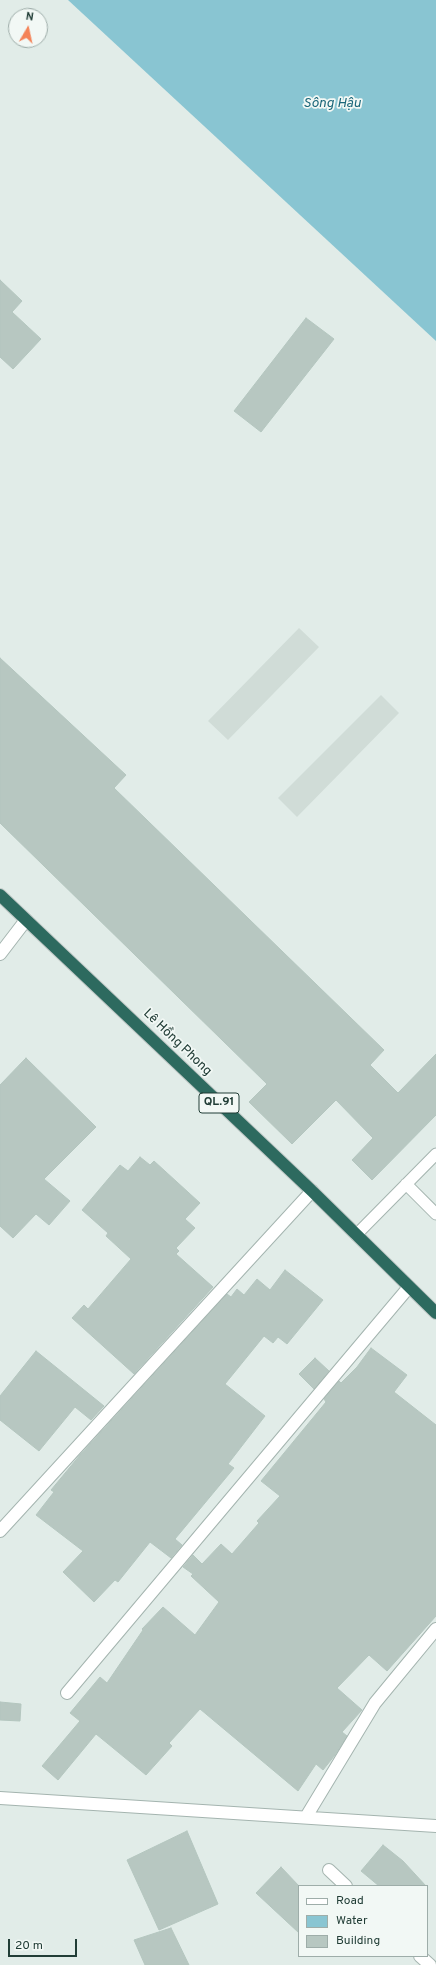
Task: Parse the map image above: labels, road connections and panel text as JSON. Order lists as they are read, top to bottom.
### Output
{
  "streets": {
    "highway": ["Lê Hồng Phong", "QL.91"]
  },
  "water": ["Sông Hậu"],
  "legend": ["Road", "Water", "Building"],
  "scale_bar": "20 m",
  "north": "top"
}
